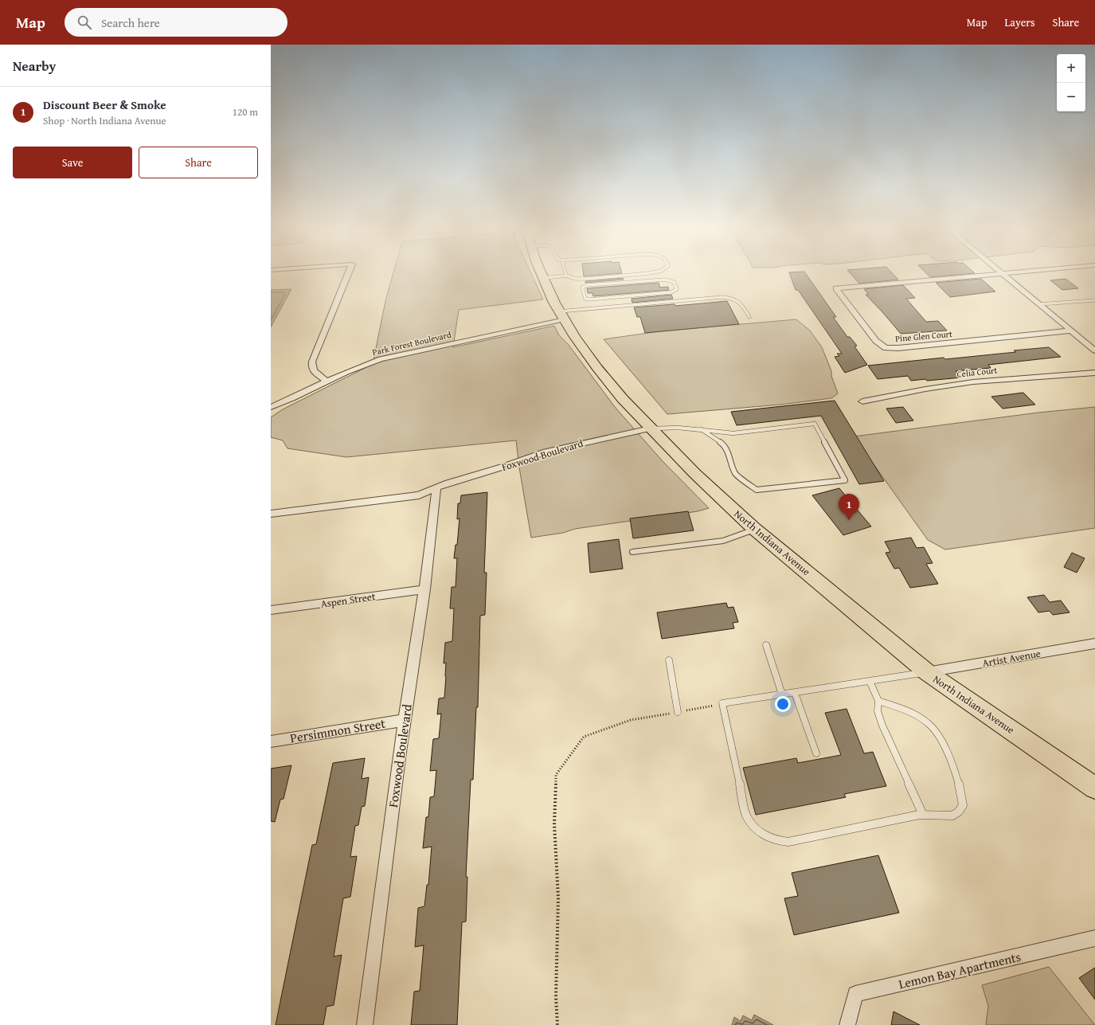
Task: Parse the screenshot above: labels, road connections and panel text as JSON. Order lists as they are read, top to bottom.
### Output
{
  "streets": {
    "main road": ["North Indiana Avenue"],
    "street": [
      "Pine Glen Court",
      "Park Forest Boulevard",
      "Celia Court",
      "Foxwood Boulevard",
      "Aspen Street",
      "Artist Avenue",
      "Persimmon Street",
      "Lemon Bay Apartments"
    ]
  },
  "crossings": [
    ["Park Forest Boulevard", "North Indiana Avenue"],
    ["Foxwood Boulevard", "North Indiana Avenue"],
    ["Foxwood Boulevard", "Aspen Street"],
    ["Foxwood Boulevard", "Persimmon Street"],
    ["North Indiana Avenue", "Artist Avenue"]
  ],
  "page": {
    "header": "Map",
    "search": "Search here",
    "nav": ["Map", "Layers", "Share"],
    "heading": "Nearby",
    "map_buttons": ["+", "−"],
    "list": [
      {
        "mark": "1",
        "name": "Discount Beer & Smoke",
        "note": "Shop · North Indiana Avenue",
        "value": "120 m"
      }
    ],
    "buttons": ["Save", "Share"],
    "pins": "1"
  }
}
